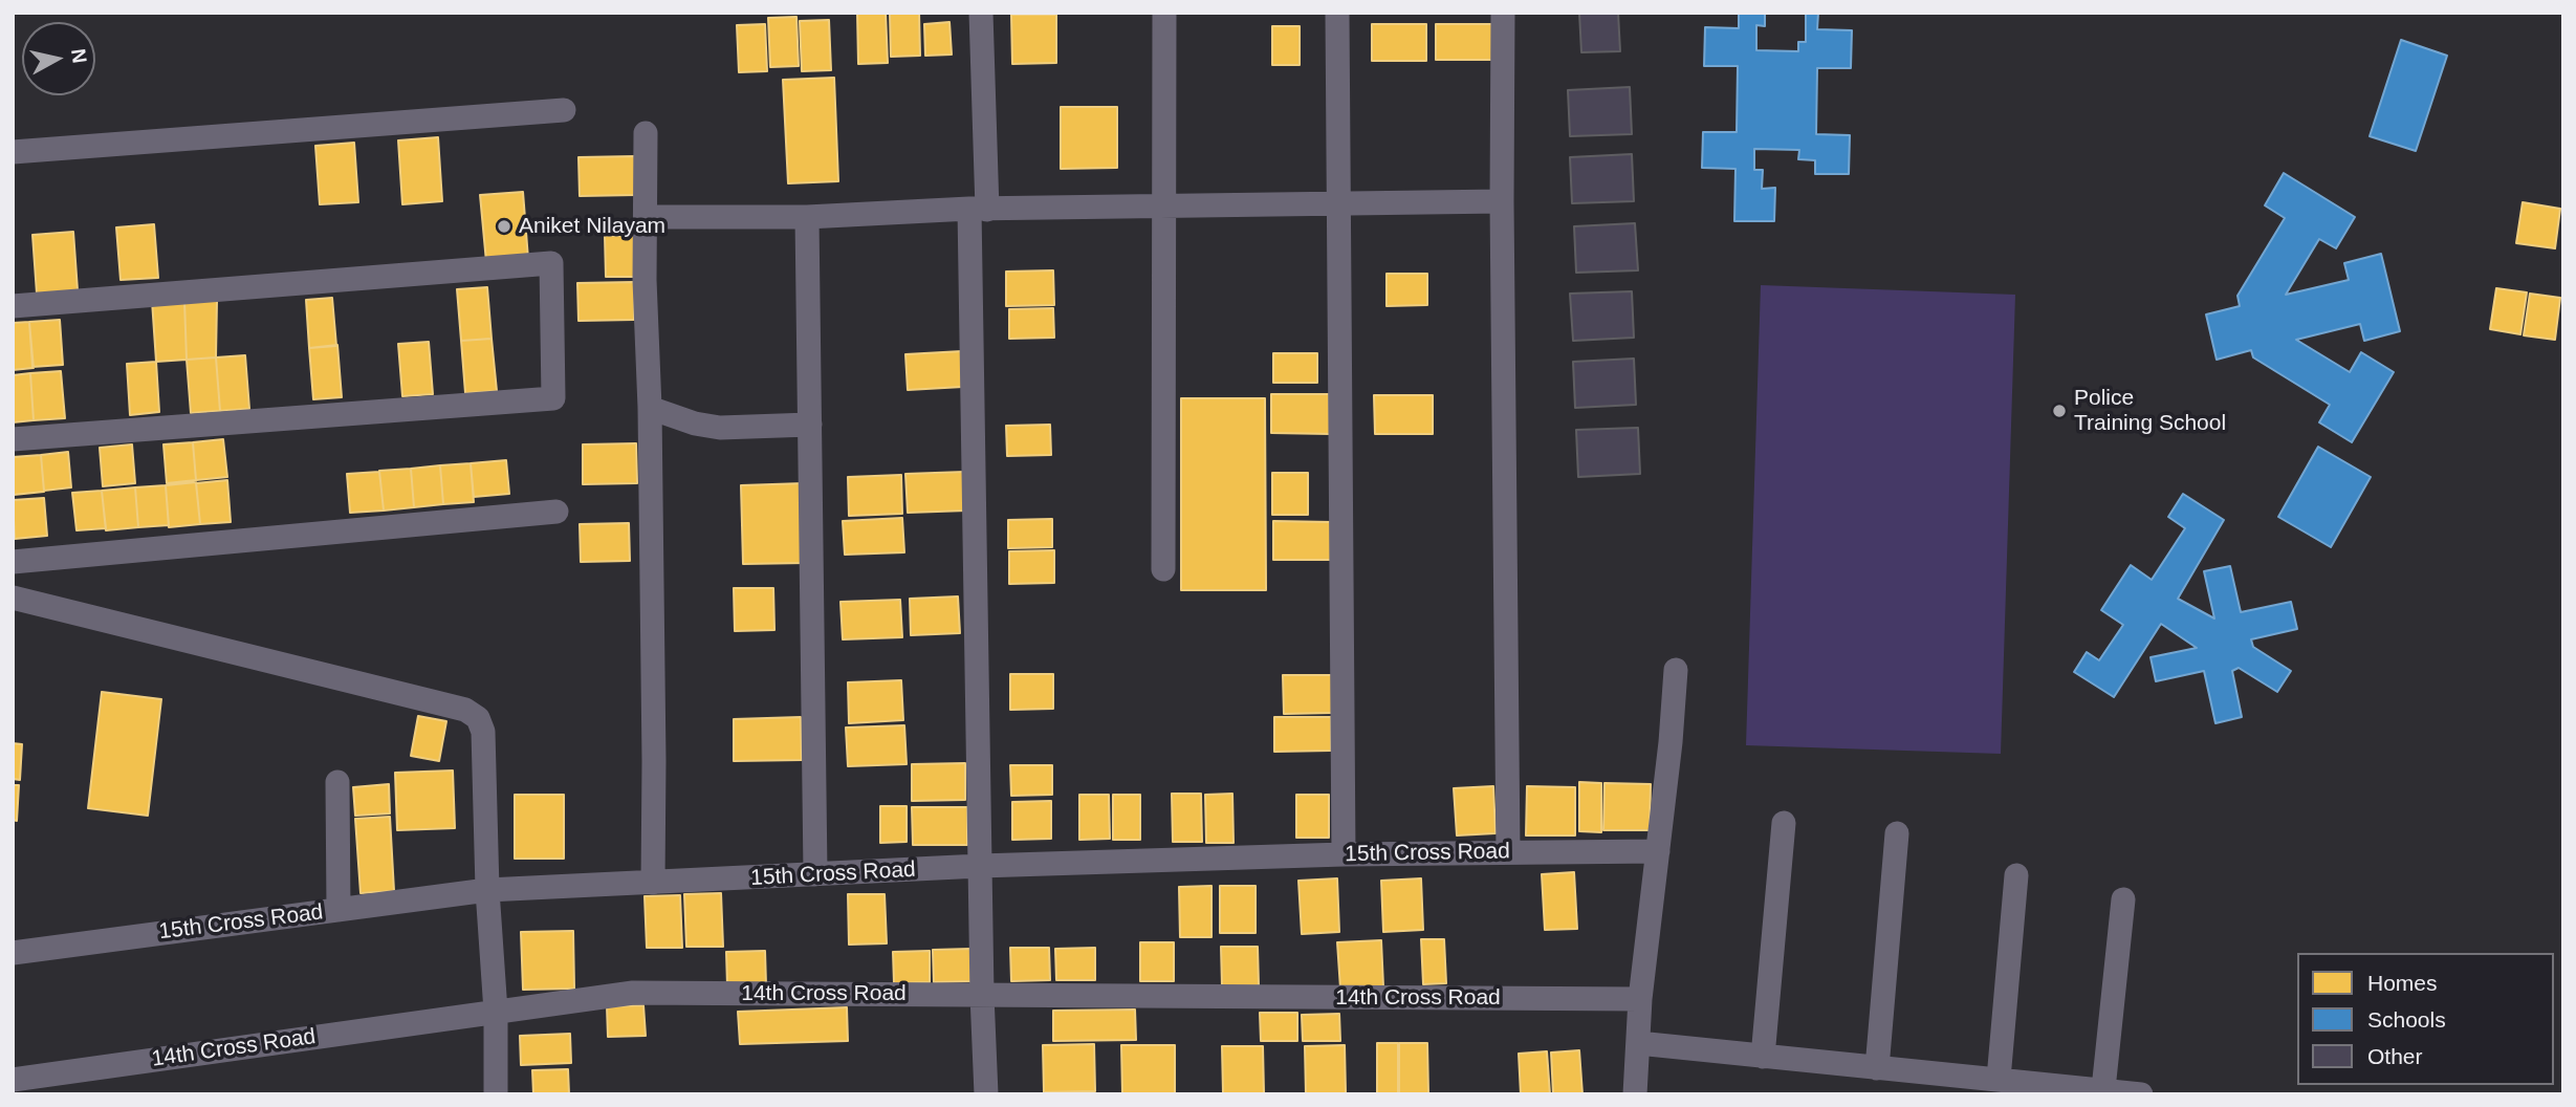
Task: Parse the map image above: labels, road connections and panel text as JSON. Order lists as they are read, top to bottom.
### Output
{
  "streets": {
    "street": ["15th Cross Road", "14th Cross Road"]
  },
  "places": ["Aniket Nilayam", "Police Training School"],
  "legend": ["Homes", "Schools", "Other"],
  "north": "right"
}
